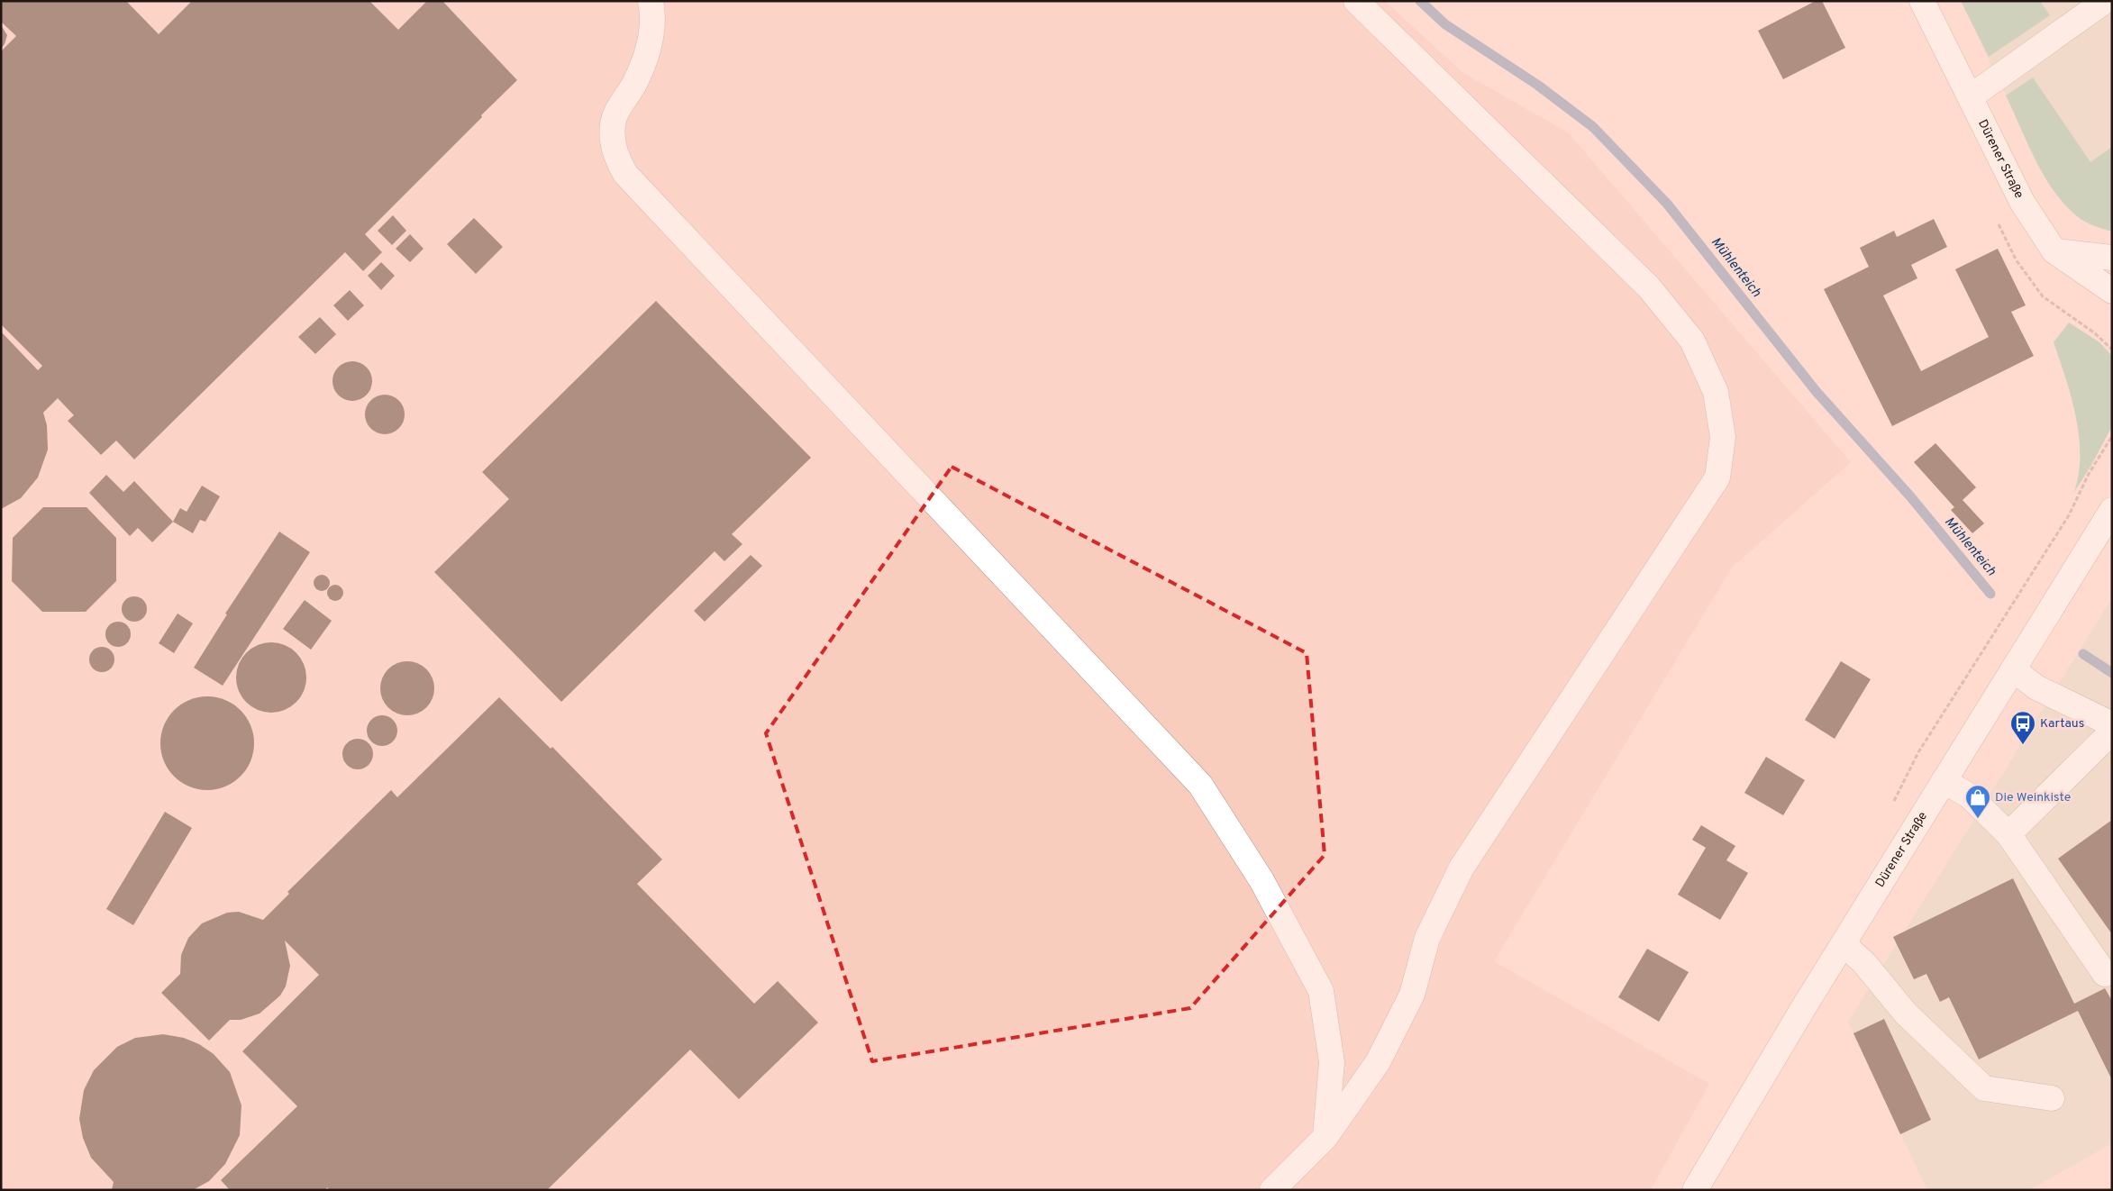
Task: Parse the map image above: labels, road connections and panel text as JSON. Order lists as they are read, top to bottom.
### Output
{
  "streets": {
    "main road": ["Dürener Straße"]
  },
  "water": ["Mühlenteich"],
  "places": {
    "bus stop": ["Kartaus"],
    "shop": ["Die Weinkiste"]
  }
}
